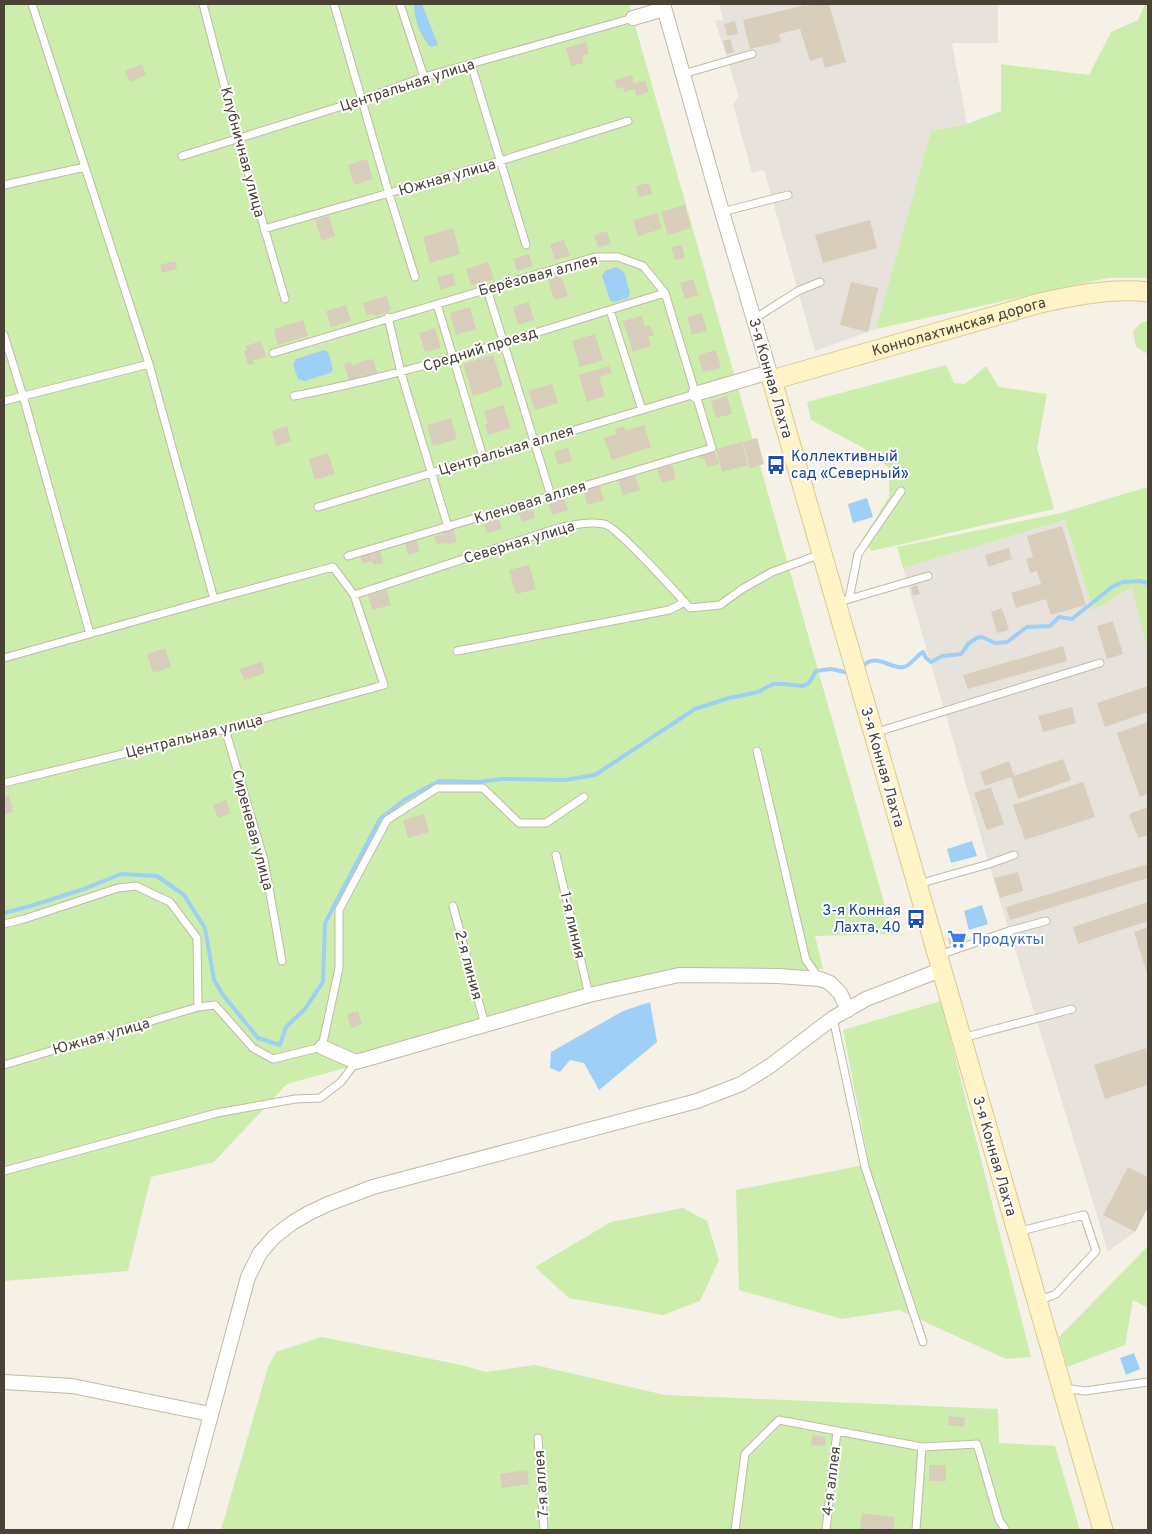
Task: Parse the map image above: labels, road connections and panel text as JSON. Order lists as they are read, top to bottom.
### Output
{
  "streets": {
    "main road": ["Коннолахтинская дорога", "3-я Конная Лахта"],
    "lane": [
      "Центральная улица",
      "Клубничная улица",
      "Южная улица",
      "Берёзовая аллея",
      "Средний проезд",
      "Центральная аллея",
      "Кленовая аллея",
      "Северная улица",
      "Сиреневая улица",
      "1-я линия",
      "2-я линия",
      "4-я аллея",
      "7-я аллея"
    ]
  },
  "crossings": [
    ["Центральная улица", "Клубничная улица"],
    ["Центральная улица", "Северная улица"],
    ["Центральная улица", "Сиреневая улица"],
    ["Клубничная улица", "Южная улица"],
    ["Берёзовая аллея", "Средний проезд"],
    ["Берёзовая аллея", "Центральная аллея"],
    ["Берёзовая аллея", "Кленовая аллея"],
    ["Коннолахтинская дорога", "3-я Конная Лахта"]
  ],
  "places": {
    "bus stop": ["Коллективный сад «Северный»", "3-я Конная Лахта, 40"],
    "supermarket": ["Продукты"]
  }
}
